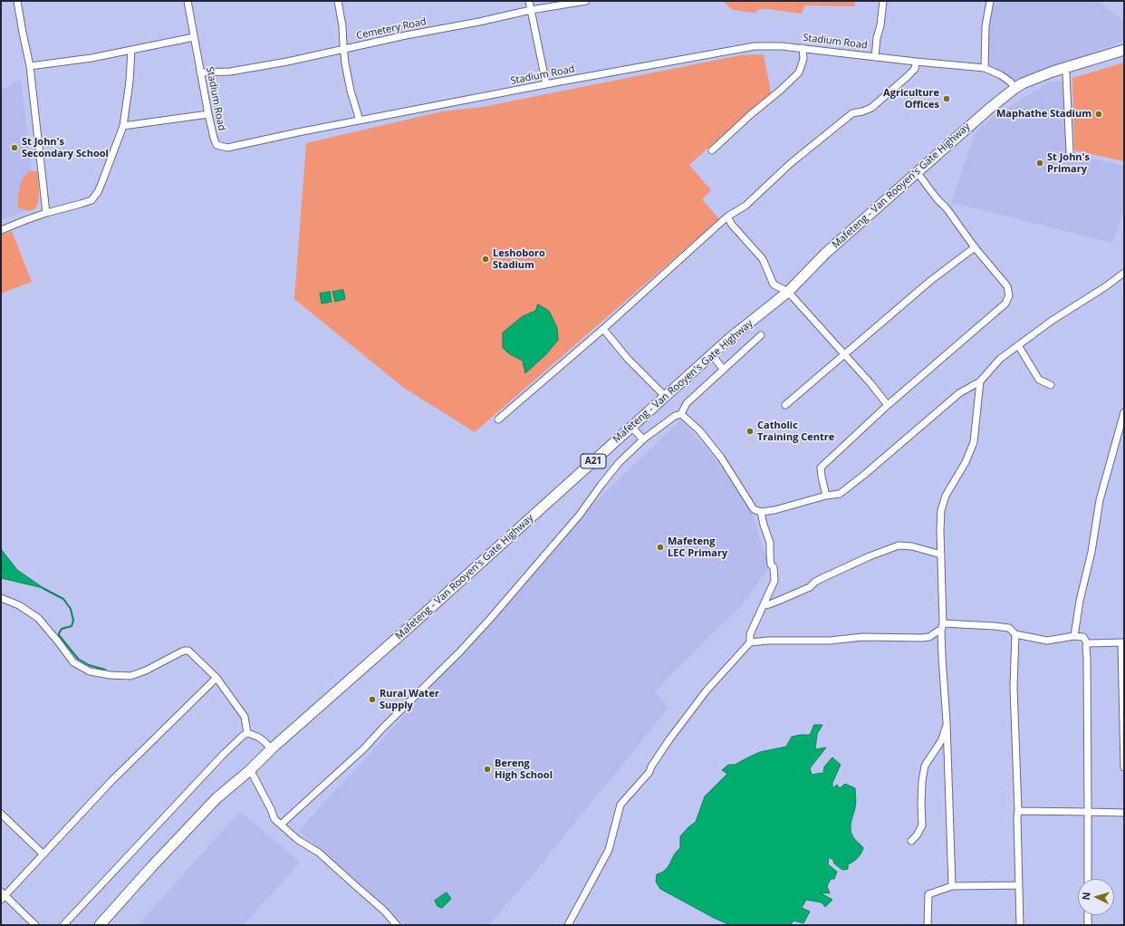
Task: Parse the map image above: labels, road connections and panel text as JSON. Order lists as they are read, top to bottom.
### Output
{
  "streets": {
    "main road": ["Mafeteng - Van Rooyen's Gate Highway", "A21"],
    "street": ["Cemetery Road", "Stadium Road"]
  },
  "crossings": [
    ["Cemetery Road", "Stadium Road"],
    ["Stadium Road", "Mafeteng - Van Rooyen's Gate Highway"]
  ],
  "places": [
    "Agriculture Offices",
    "Maphathe Stadium",
    "St John's Secondary School",
    "St John's Primary",
    "Leshoboro Stadium",
    "Catholic Training Centre",
    "Mafeteng LEC Primary",
    "Rural Water Supply",
    "Bereng High School"
  ],
  "north": "left"
}
